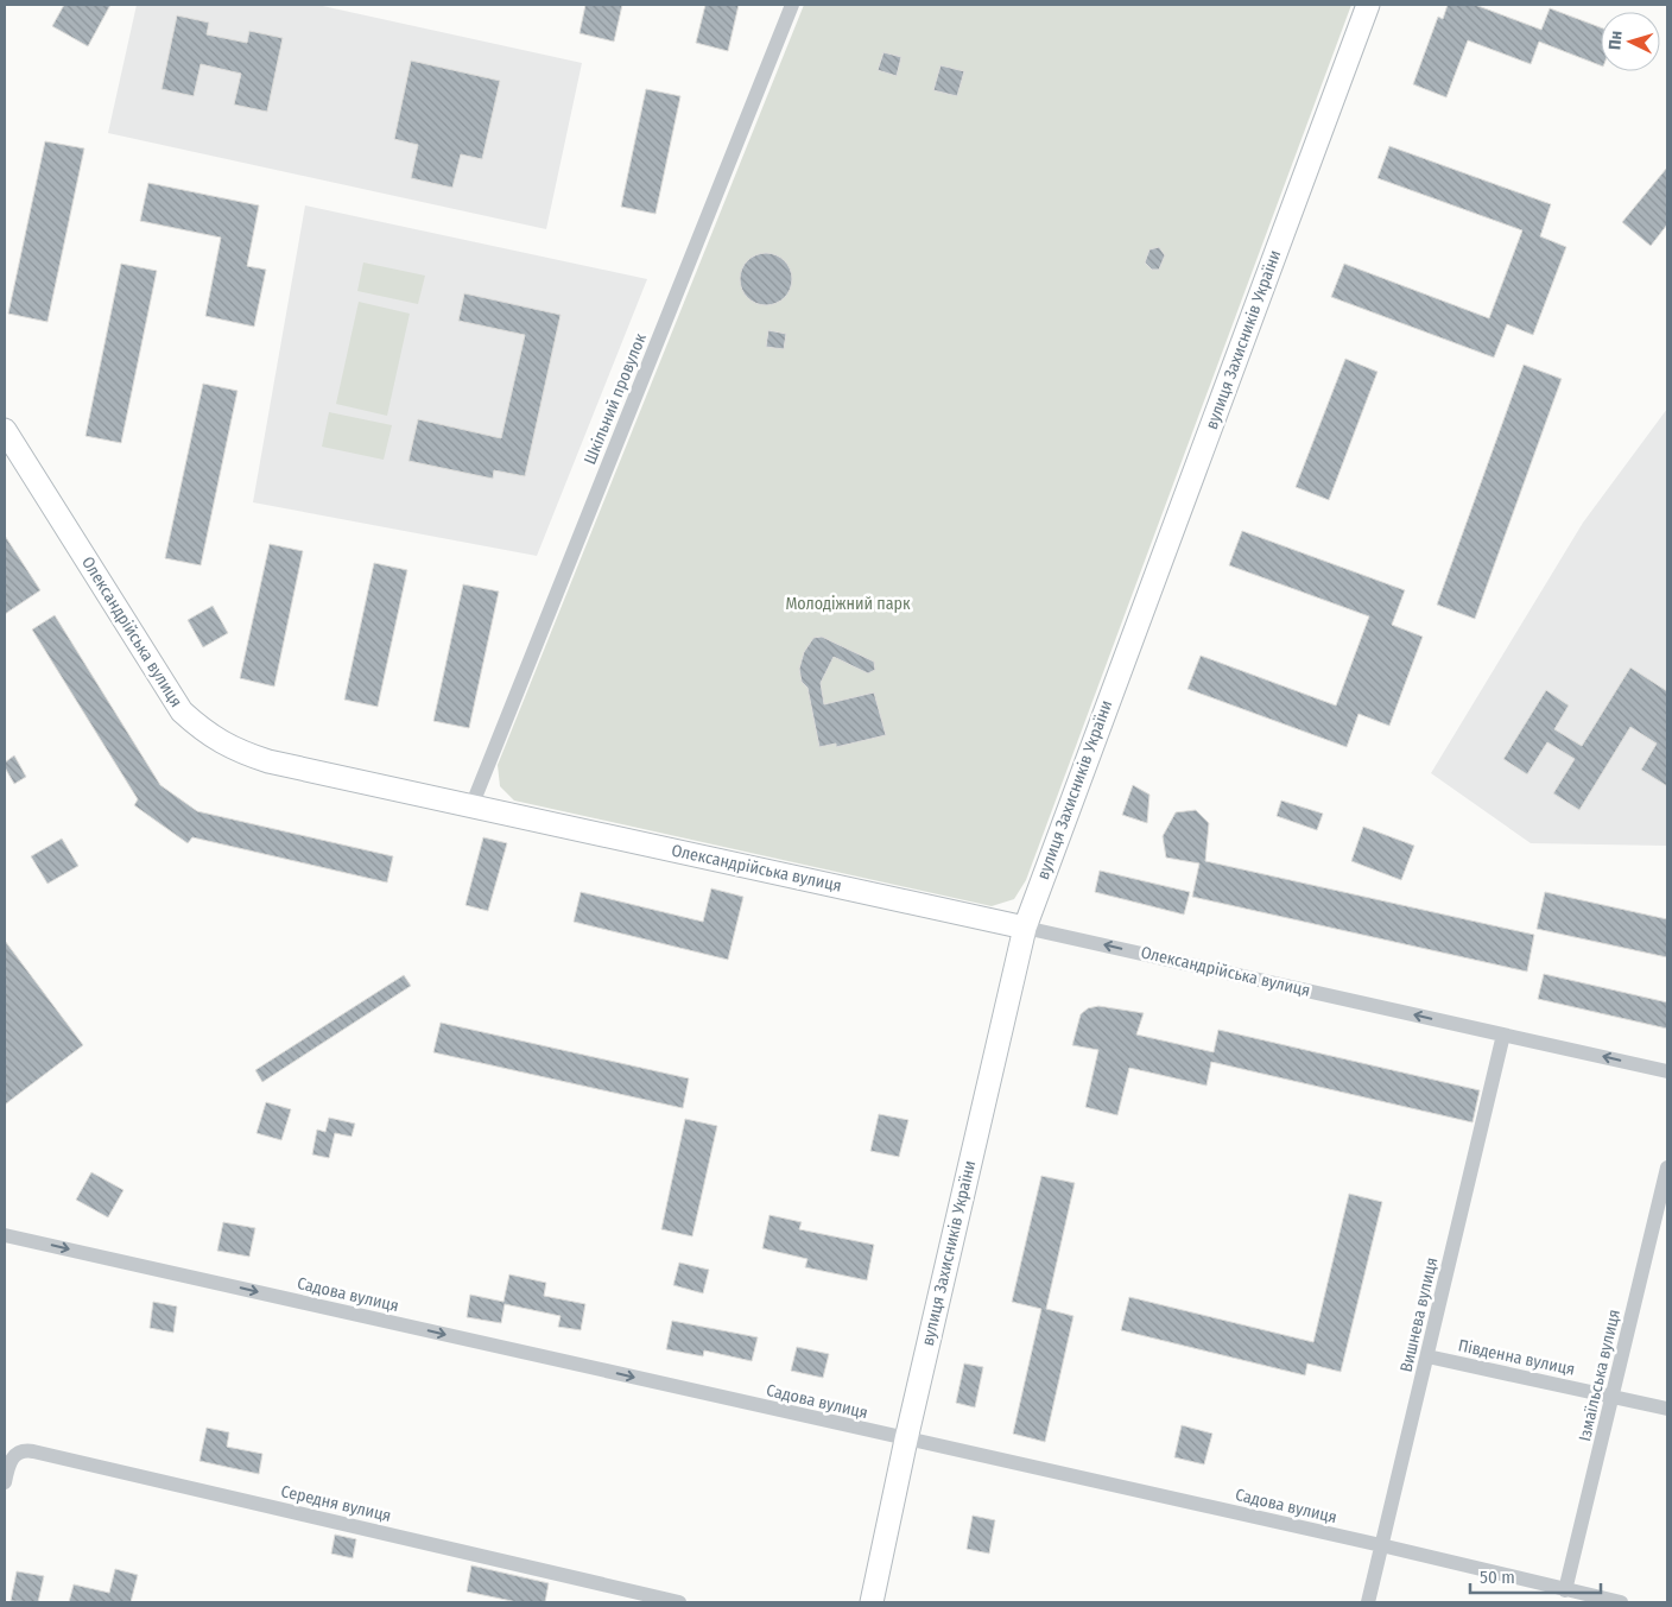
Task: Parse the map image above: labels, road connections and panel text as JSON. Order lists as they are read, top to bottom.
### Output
{
  "streets": {
    "main road": ["вулиця Захисників України", "Олександрійська вулиця"],
    "street": [
      "Шкільний провулок",
      "Садова вулиця",
      "Вишнева вулиця",
      "Південна вулиця",
      "Ізмаїльська вулиця",
      "Середня вулиця"
    ]
  },
  "crossings": [
    ["вулиця Захисників України", "Олександрійська вулиця"],
    ["вулиця Захисників України", "Садова вулиця"],
    ["Шкільний провулок", "Олександрійська вулиця"],
    ["Олександрійська вулиця", "Вишнева вулиця"],
    ["Садова вулиця", "Вишнева вулиця"],
    ["Садова вулиця", "Ізмаїльська вулиця"],
    ["Вишнева вулиця", "Південна вулиця"],
    ["Південна вулиця", "Ізмаїльська вулиця"]
  ],
  "one_way": ["Олександрійська вулиця", "Садова вулиця"],
  "parks": ["Молодіжний парк"],
  "scale_bar": "50 m",
  "north": "left"
}
